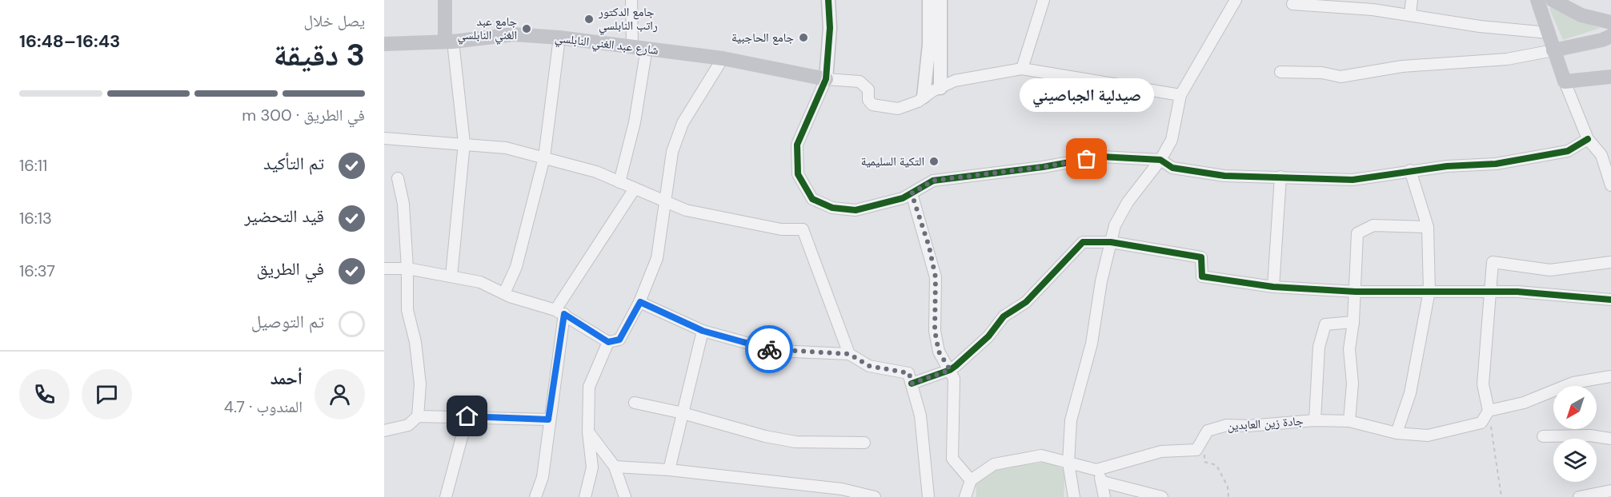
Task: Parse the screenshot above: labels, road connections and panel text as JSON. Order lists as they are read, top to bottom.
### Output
{
  "streets": {
    "main road": ["شارع عبد الغني النابلسي"],
    "street": ["جادة زين العابدين"]
  },
  "places": [
    "جامع الدكتور راتب النابلسي",
    "جامع عبد الغني النابلسي",
    "جامع الحاجبية",
    "صيدلية الجباصيني",
    "التكية السليمية"
  ],
  "north": "bottom left",
  "page": {
    "heading": ["3 دقيقة", "يصل خلال", "16:43–16:48"],
    "panel": ["أحمد", "المندوب · 4.7"],
    "bubble": "صيدلية الجباصيني",
    "bar": "في الطريق · 300 m",
    "list": [
      ["تم التأكيد", "16:11"],
      ["قيد التحضير", "16:13"],
      ["في الطريق", "16:37"],
      "تم التوصيل"
    ]
  }
}
